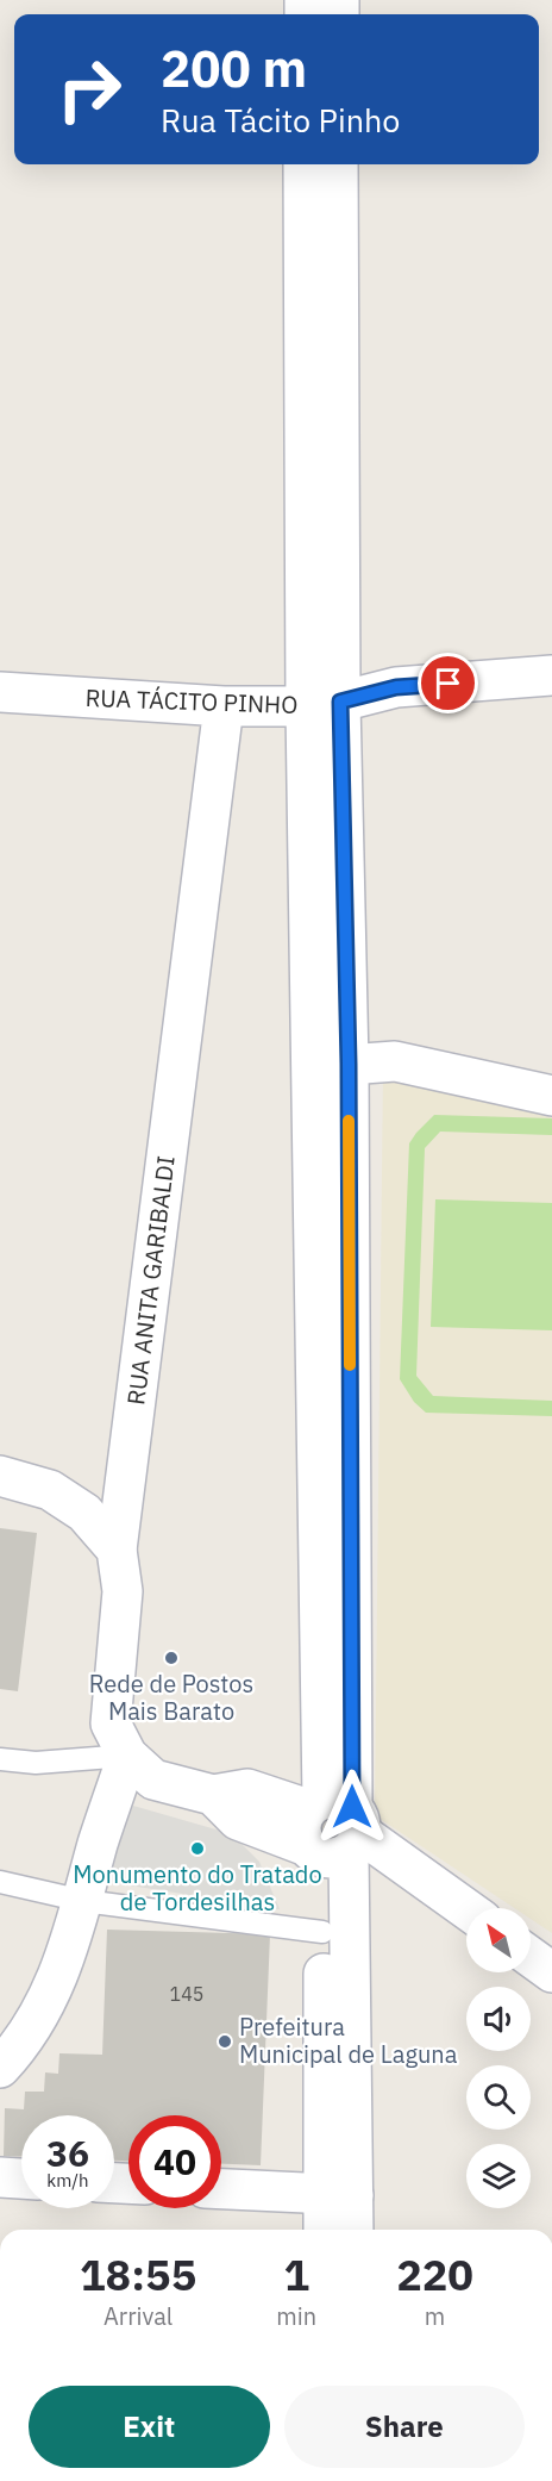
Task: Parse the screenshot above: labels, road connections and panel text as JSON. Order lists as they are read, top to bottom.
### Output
{
  "streets": {
    "street": ["RUA TÁCITO PINHO", "RUA ANITA GARIBALDI"]
  },
  "crossings": [
    ["RUA TÁCITO PINHO", "RUA ANITA GARIBALDI"]
  ],
  "places": ["Rede de Postos Mais Barato", "Monumento do Tratado de Tordesilhas", "Prefeitura Municipal de Laguna"],
  "house_numbers": ["145"],
  "north": "top left",
  "page": {
    "turn": ["200 m", "Rua Tácito Pinho"],
    "speed": "36 km/h",
    "limit": "40",
    "eta": [
      "18:55",
      "Arrival",
      "1",
      "min",
      "220",
      "m"
    ],
    "buttons": ["Exit", "Share"]
  }
}
